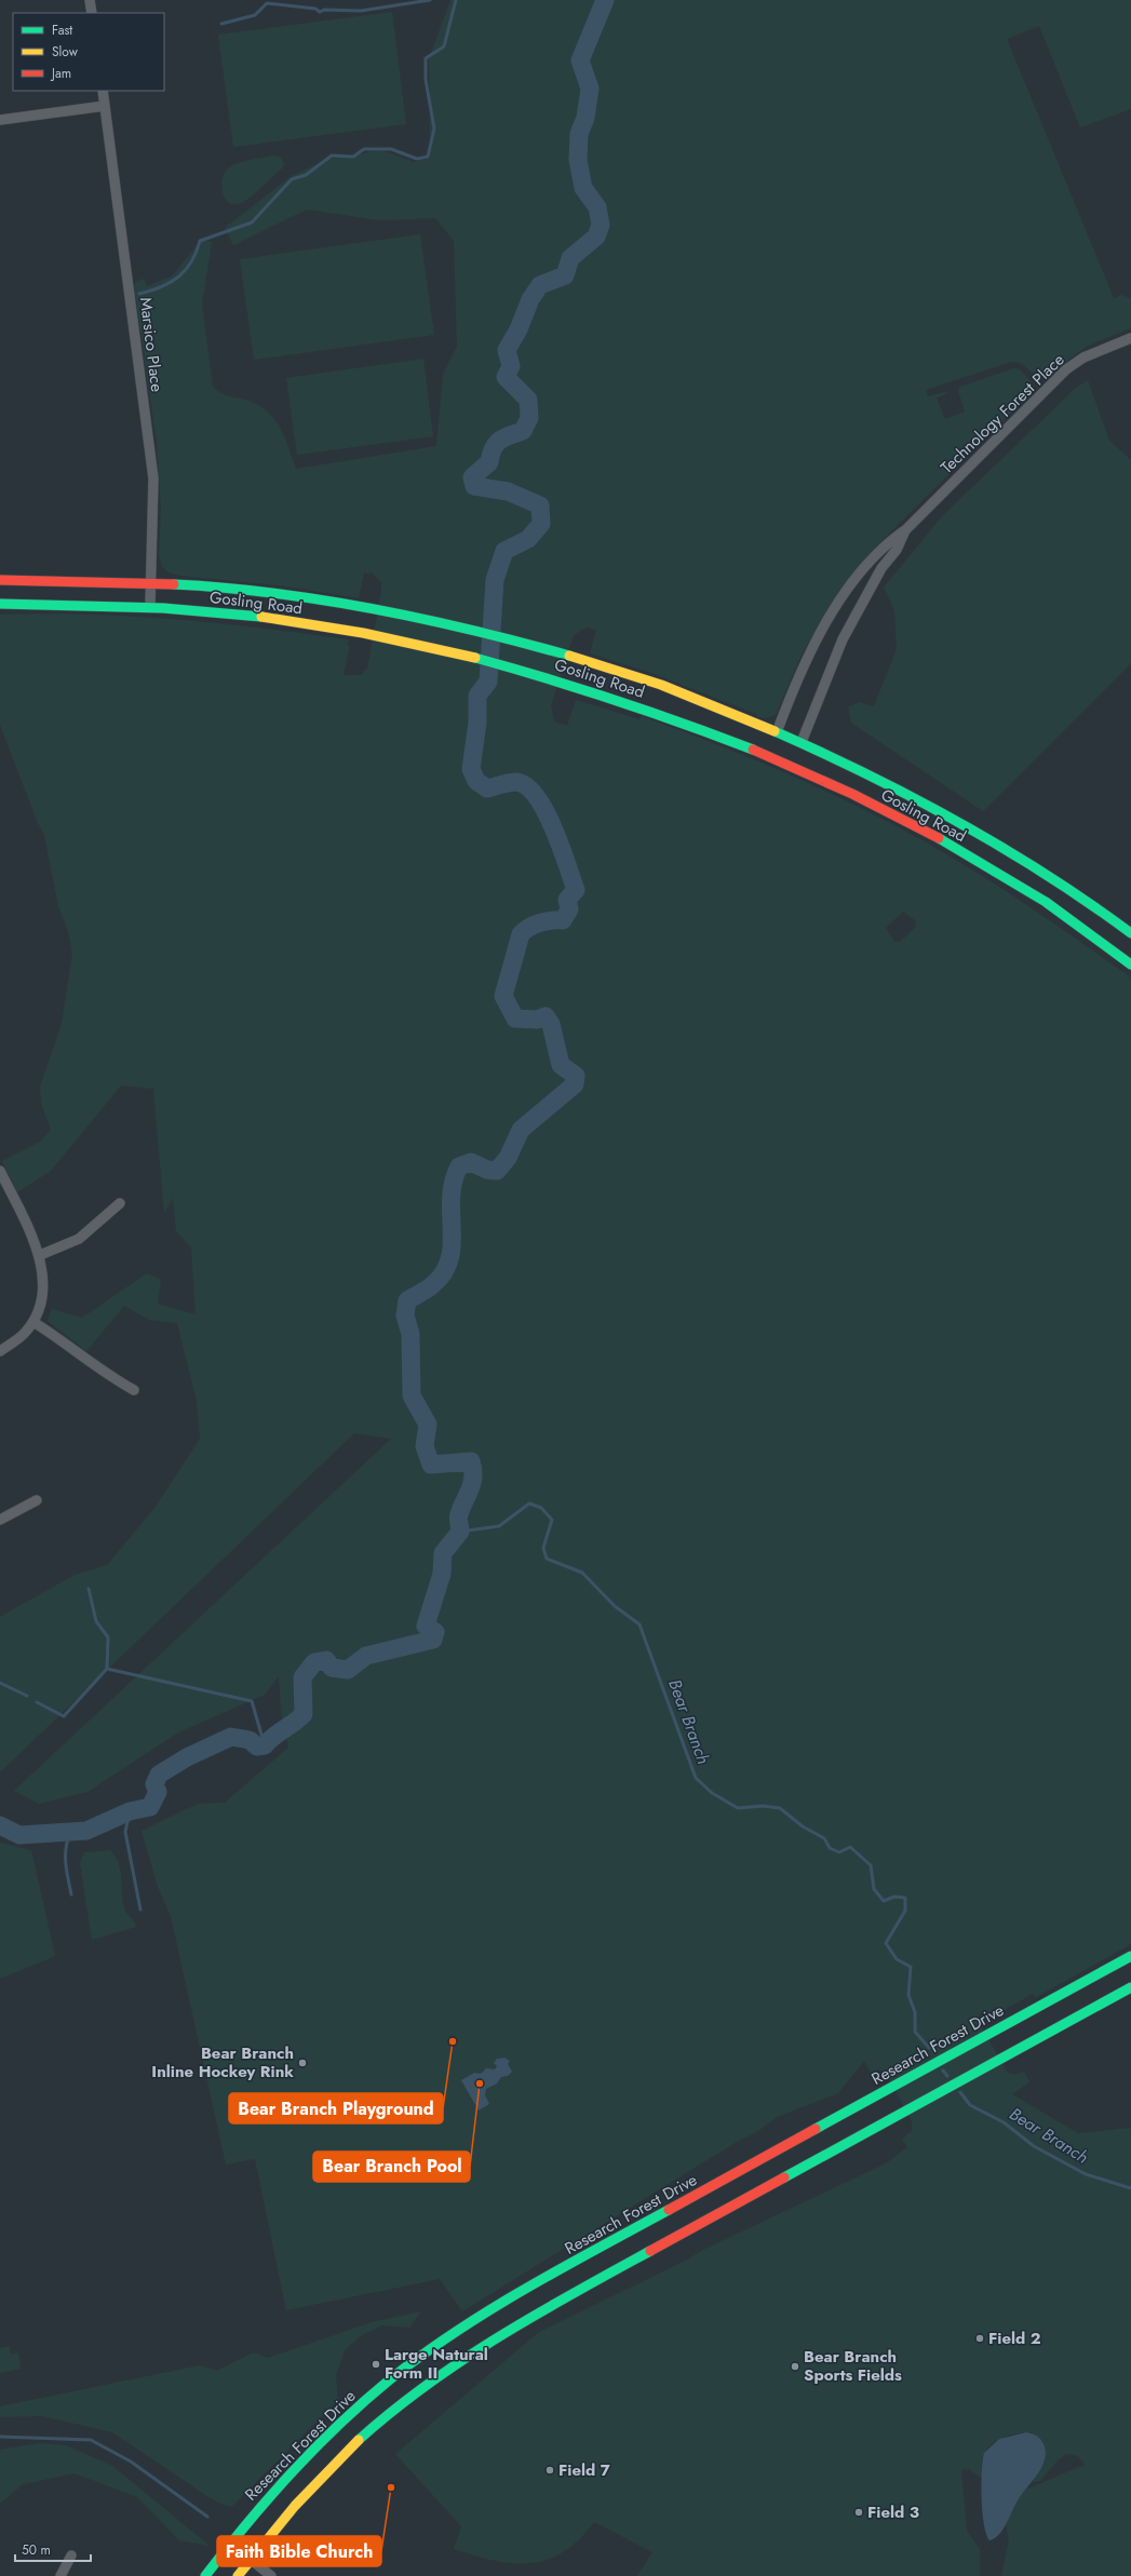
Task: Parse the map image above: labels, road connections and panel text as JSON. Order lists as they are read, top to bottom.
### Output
{
  "streets": {
    "main road": ["Gosling Road", "Research Forest Drive"],
    "street": ["Marsico Place", "Technology Forest Place"]
  },
  "crossings": [
    ["Marsico Place", "Gosling Road"],
    ["Technology Forest Place", "Gosling Road"]
  ],
  "water": ["Bear Branch"],
  "places": [
    "Bear Branch Playground",
    "Bear Branch Inline Hockey Rink",
    "Bear Branch Pool",
    "Field 2",
    "Large Natural Form II",
    "Bear Branch Sports Fields",
    "Field 7",
    "Faith Bible Church",
    "Field 3"
  ],
  "legend": ["Fast", "Slow", "Jam"],
  "scale_bar": "50 m"
}
